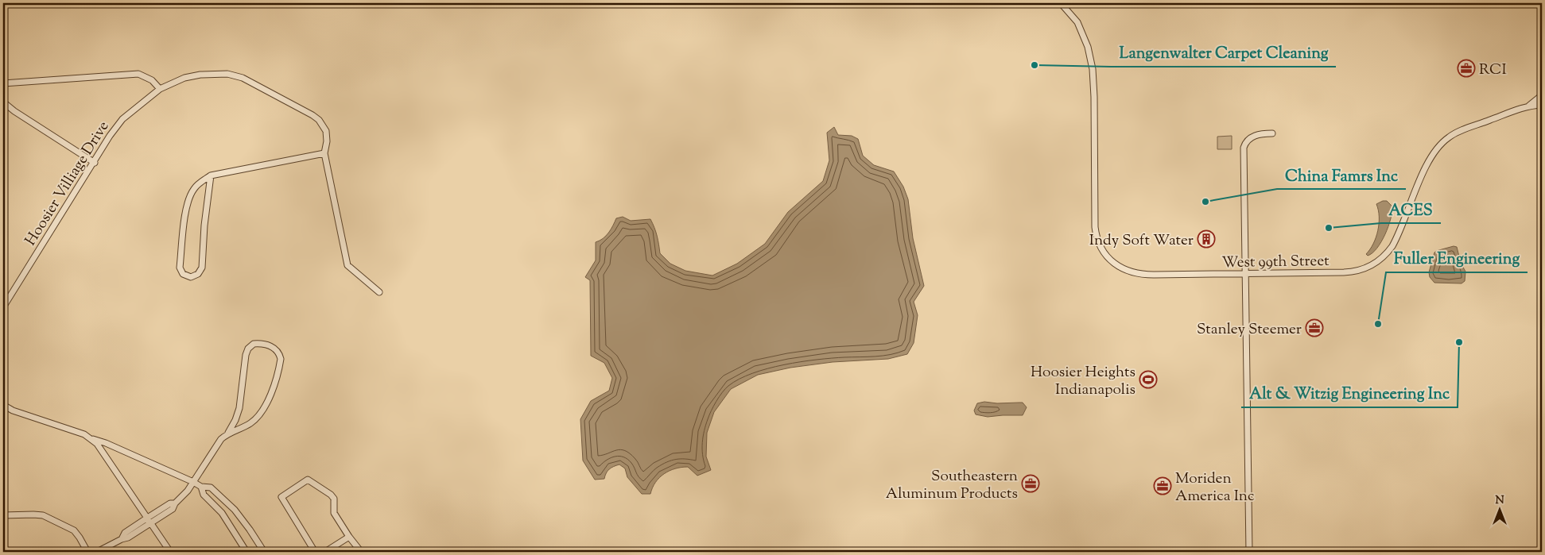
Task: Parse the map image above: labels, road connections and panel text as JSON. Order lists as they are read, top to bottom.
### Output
{
  "streets": {
    "street": ["Hoosier Villiage Drive", "West 99th Street"]
  },
  "places": {
    "other": [
      "Langenwalter Carpet Cleaning",
      "China Famrs Inc",
      "ACES",
      "Fuller Engineering",
      "Alt & Witzig Engineering Inc"
    ],
    "office": [
      "RCI",
      "Stanley Steemer",
      "Southeastern Aluminum Products",
      "Moriden America Inc"
    ],
    "building": ["Indy Soft Water"],
    "sports": ["Hoosier Heights Indianapolis"]
  },
  "north": "top"
}
